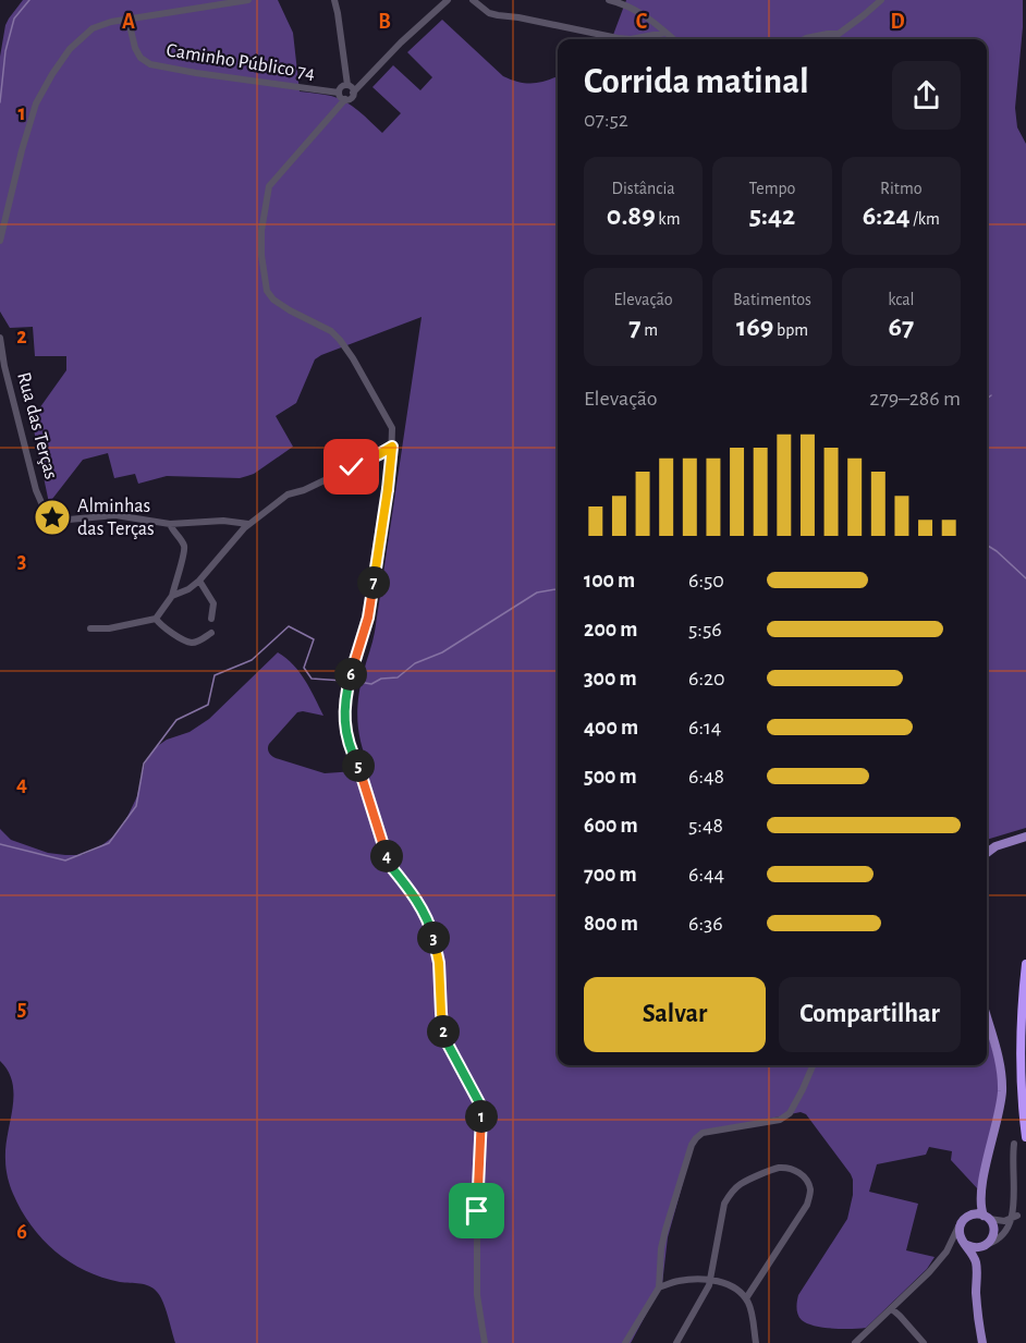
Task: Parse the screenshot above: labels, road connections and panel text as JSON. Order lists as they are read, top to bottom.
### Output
{
  "streets": {
    "street": ["Caminho Público 74", "Rua das Terças"]
  },
  "places": {
    "place": ["Alminhas das Terças"]
  },
  "page": {
    "heading": ["Corrida matinal", "07:52"],
    "stats": [
      ["Distância", "0.89 km"],
      ["Tempo", "5:42"],
      ["Ritmo", "6:24 /km"],
      ["Elevação", "7 m"],
      ["Batimentos", "169 bpm"],
      ["kcal", "67"]
    ],
    "chart": ["Elevação", "279–286 m"],
    "list": [
      {
        "name": "100 m",
        "note": "6:50"
      },
      {
        "name": "200 m",
        "note": "5:56"
      },
      {
        "name": "300 m",
        "note": "6:20"
      },
      {
        "name": "400 m",
        "note": "6:14"
      },
      {
        "name": "500 m",
        "note": "6:48"
      },
      {
        "name": "600 m",
        "note": "5:48"
      },
      {
        "name": "700 m",
        "note": "6:44"
      },
      {
        "name": "800 m",
        "note": "6:36"
      }
    ],
    "pins": [
      "7",
      "6",
      "5",
      "4",
      "3",
      "2",
      "1"
    ],
    "buttons": ["Salvar", "Compartilhar"]
  },
  "grid": {
    "columns": [
      "A",
      "B",
      "C",
      "D"
    ],
    "rows": [
      "1",
      "2",
      "3",
      "4",
      "5",
      "6"
    ]
  }
}
